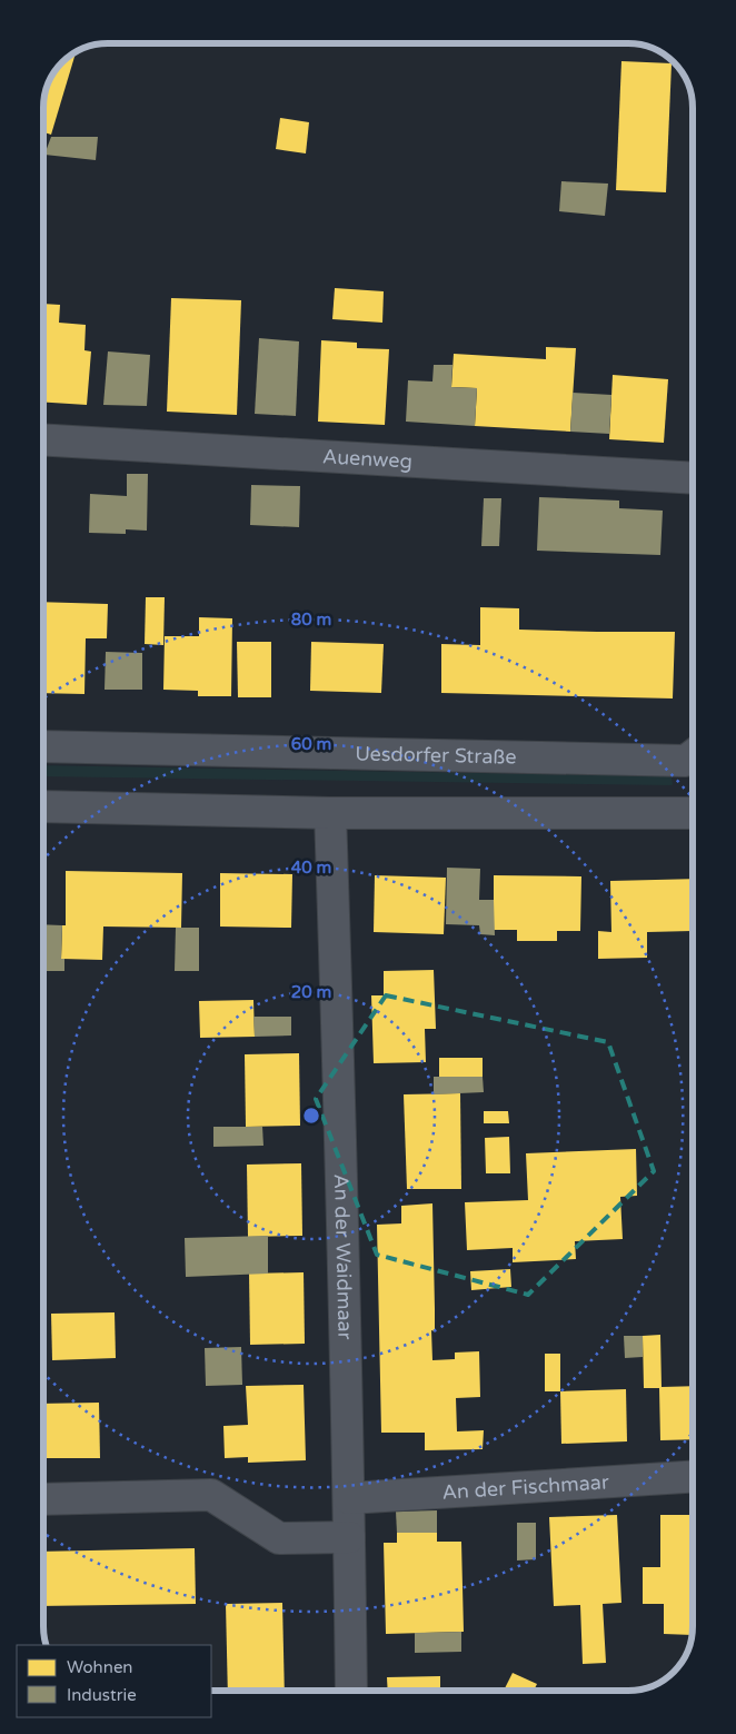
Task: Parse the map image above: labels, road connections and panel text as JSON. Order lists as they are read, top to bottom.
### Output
{
  "streets": {
    "street": [
      "Auenweg",
      "Uesdorfer Straße",
      "An der Waidmaar",
      "An der Fischmaar"
    ]
  },
  "crossings": [
    ["An der Waidmaar", "An der Fischmaar"]
  ],
  "legend": ["Wohnen", "Industrie"],
  "rings": [
    "80 m",
    "60 m",
    "40 m",
    "20 m"
  ]
}
